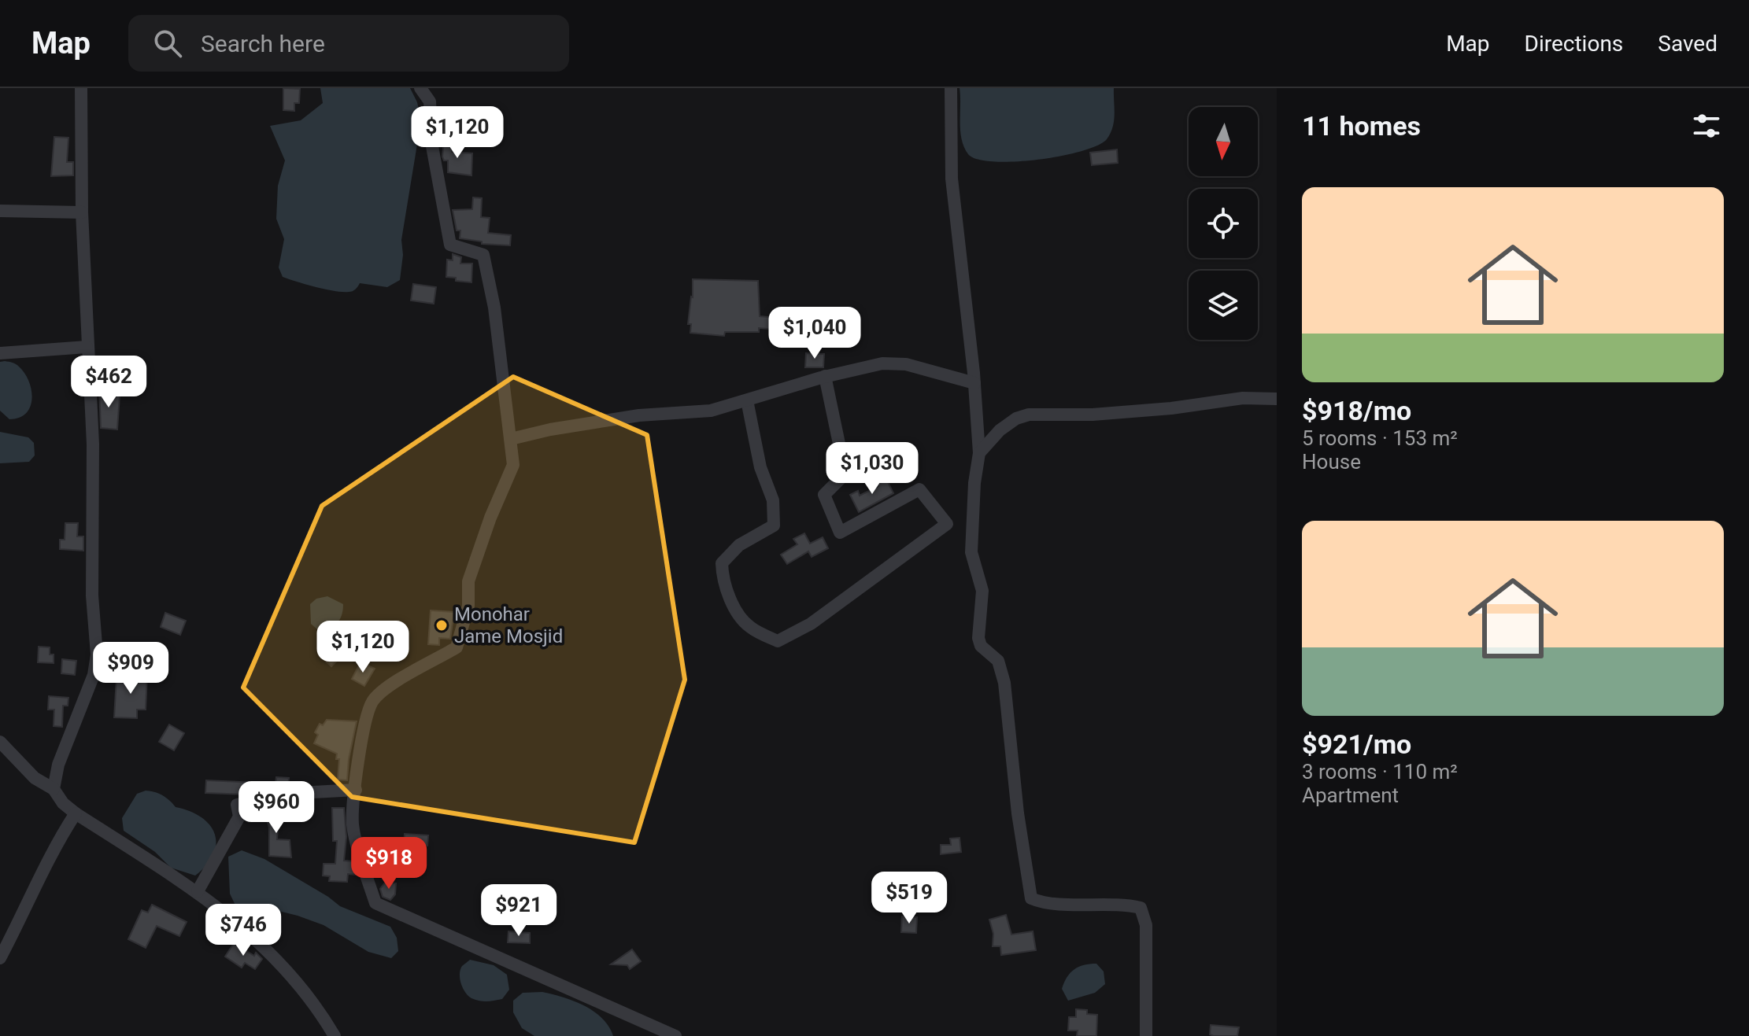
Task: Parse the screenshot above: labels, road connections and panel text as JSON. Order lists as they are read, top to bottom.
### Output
{
  "places": ["Monohar Jame Mosjid"],
  "north": "bottom",
  "page": {
    "header": "Map",
    "search": "Search here",
    "nav": ["Map", "Directions", "Saved"],
    "heading": "11 homes",
    "price": [
      "$1,120",
      "$1,040",
      "$462",
      "$1,030",
      "$1,120",
      "$909",
      "$960",
      "$918",
      "$519",
      "$921",
      "$746"
    ],
    "list": [
      {
        "name": "$918/mo",
        "note": "5 rooms · 153 m² · House"
      },
      {
        "name": "$921/mo",
        "note": "3 rooms · 110 m² · Apartment"
      }
    ]
  }
}
